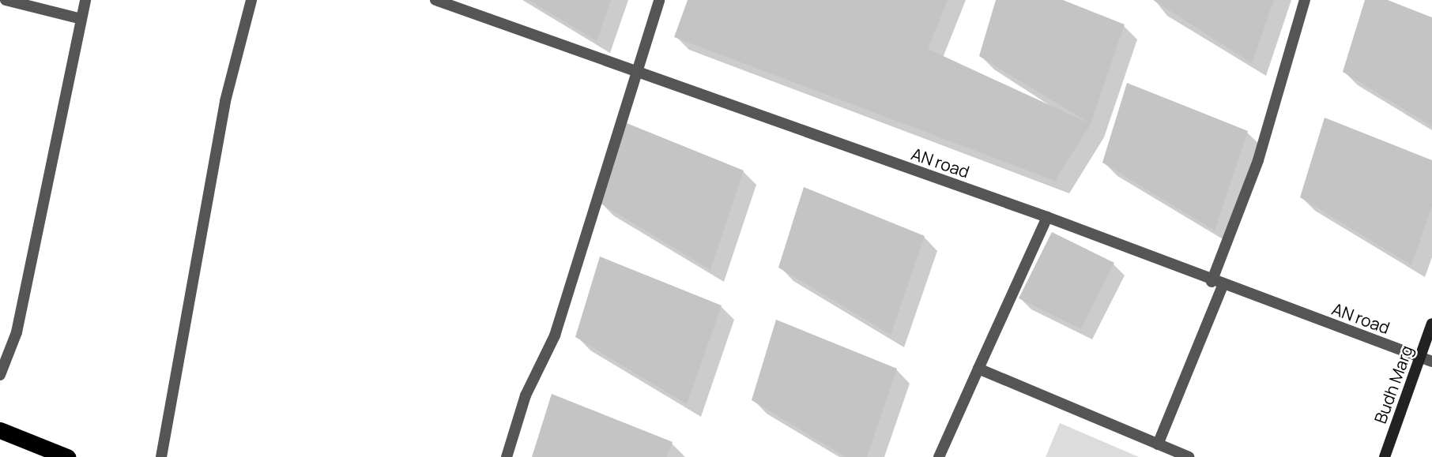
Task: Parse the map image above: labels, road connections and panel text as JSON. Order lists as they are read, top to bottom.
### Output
{
  "streets": {
    "street": ["AN road", "Budh Marg"]
  },
  "crossings": [
    ["AN road", "Budh Marg"]
  ]
}
